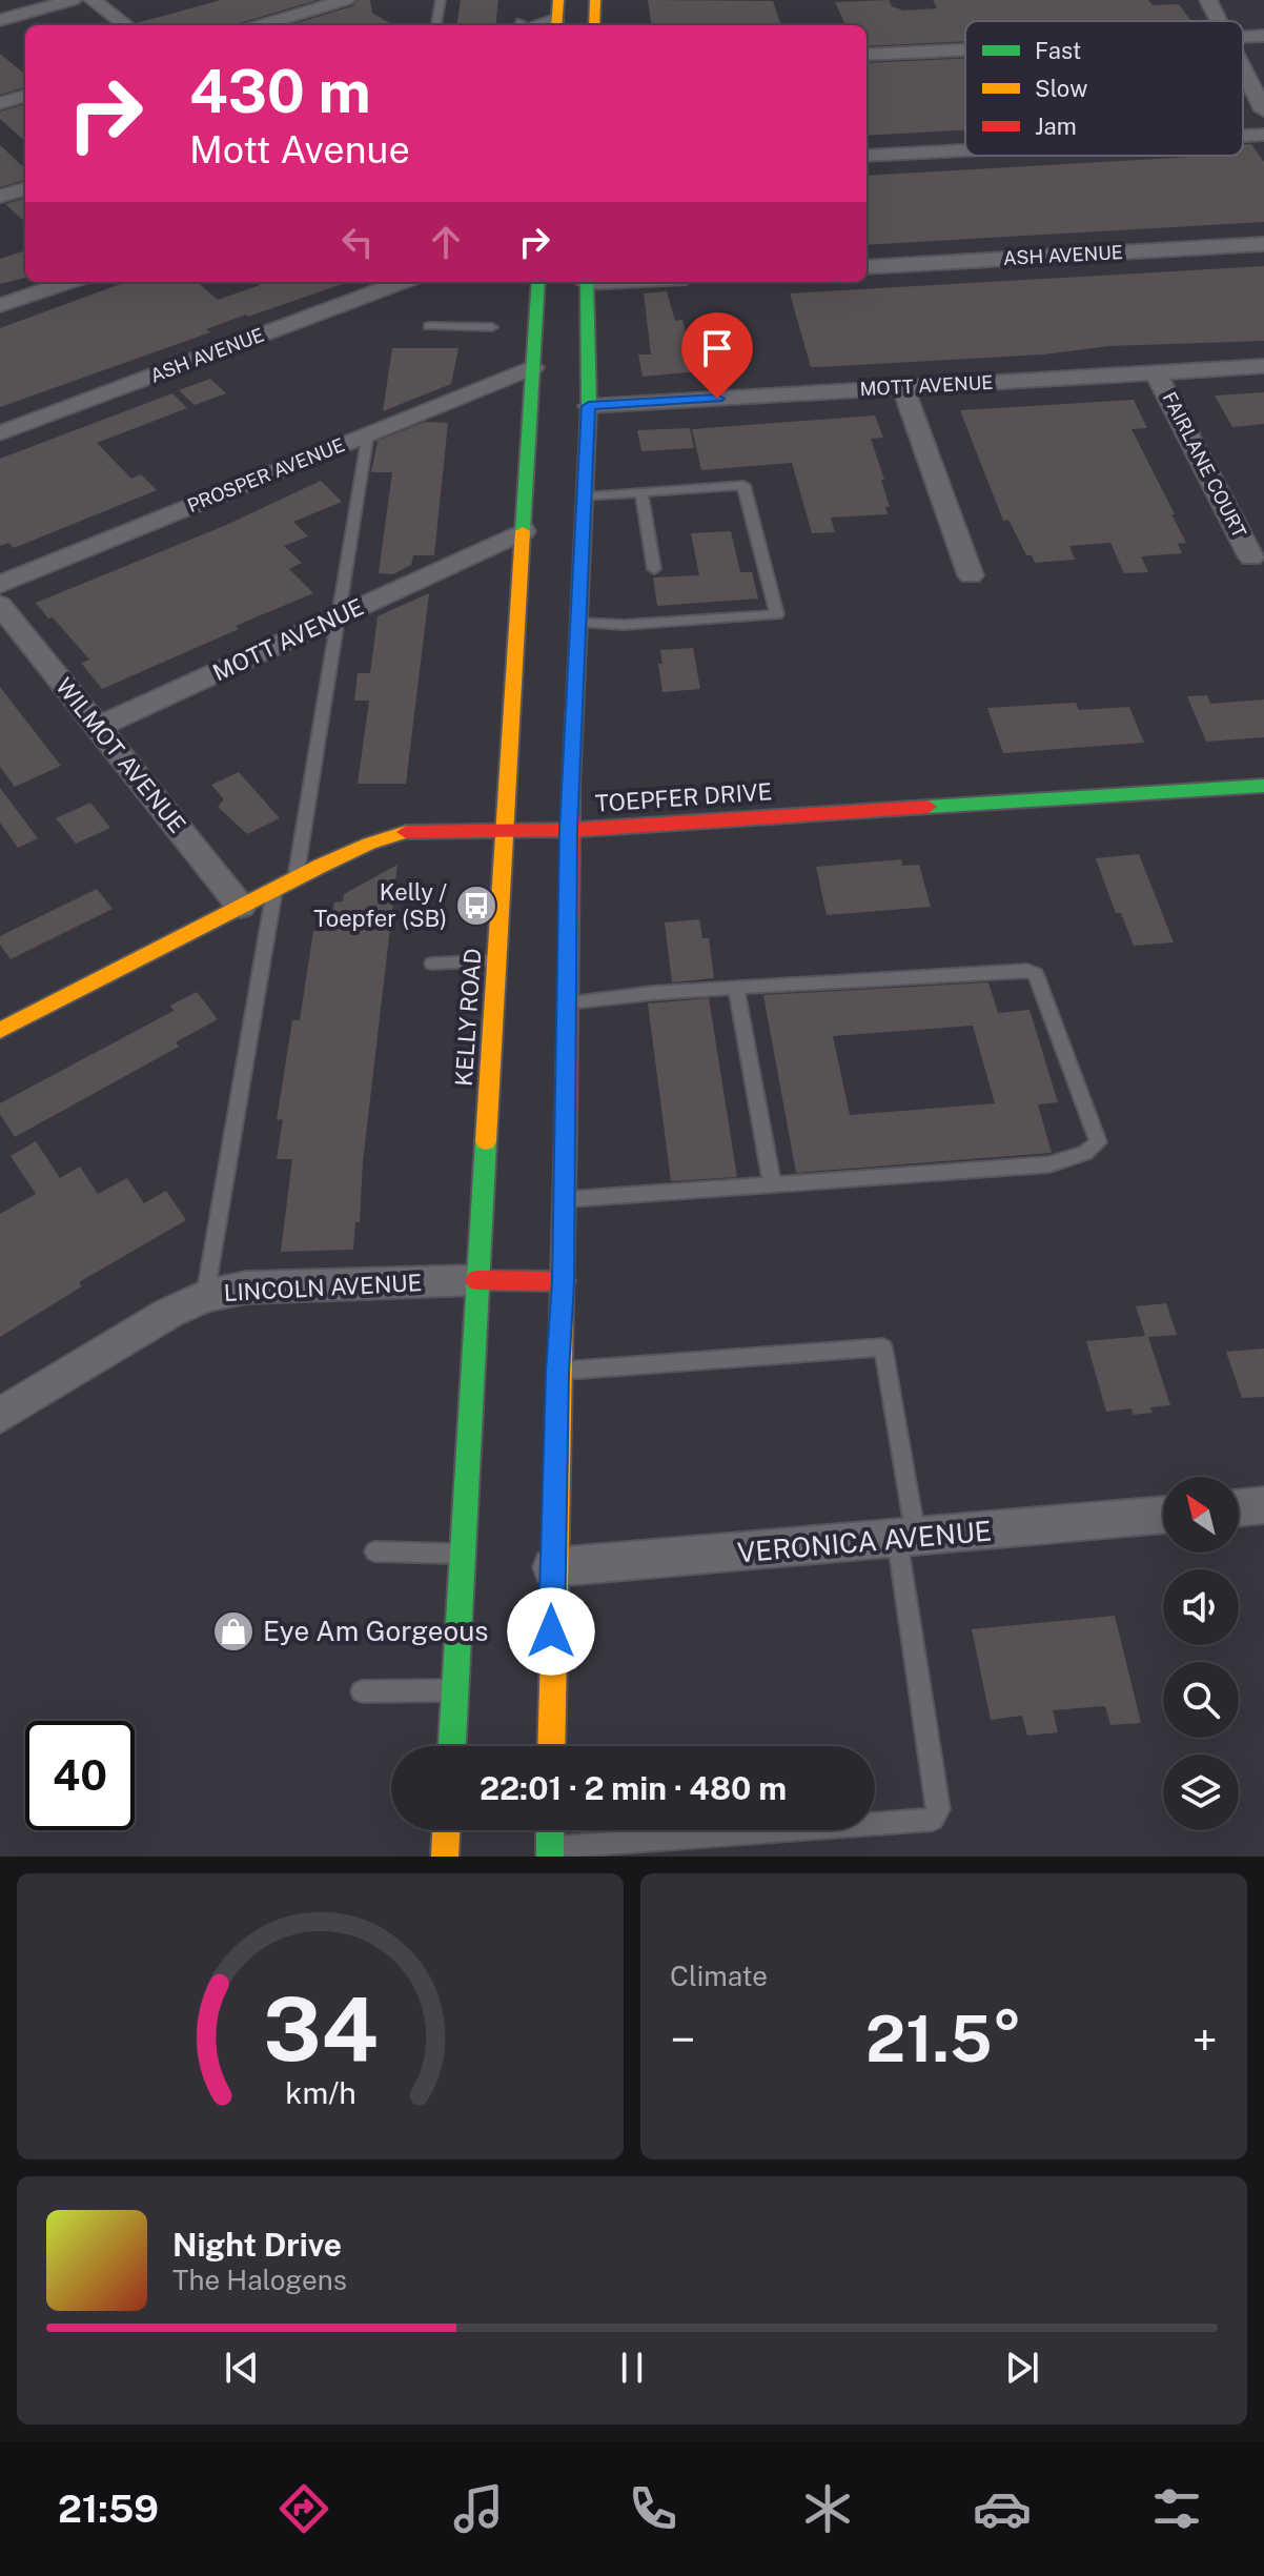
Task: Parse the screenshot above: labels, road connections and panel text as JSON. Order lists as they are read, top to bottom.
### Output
{
  "streets": {
    "street": [
      "ASH AVENUE",
      "MOTT AVENUE",
      "FAIRLANE COURT",
      "PROSPER AVENUE",
      "WILMOT AVENUE",
      "TOEPFER DRIVE",
      "KELLY ROAD",
      "LINCOLN AVENUE",
      "VERONICA AVENUE"
    ]
  },
  "crossings": [
    ["MOTT AVENUE", "FAIRLANE COURT"],
    ["MOTT AVENUE", "WILMOT AVENUE"],
    ["MOTT AVENUE", "KELLY ROAD"],
    ["PROSPER AVENUE", "KELLY ROAD"],
    ["WILMOT AVENUE", "TOEPFER DRIVE"],
    ["TOEPFER DRIVE", "KELLY ROAD"],
    ["KELLY ROAD", "LINCOLN AVENUE"]
  ],
  "places": {
    "bus stop": ["Kelly / Toepfer (SB)"],
    "shop": ["Eye Am Gorgeous"]
  },
  "legend": ["Fast", "Slow", "Jam"],
  "north": "top left",
  "page": {
    "turn": ["430 m", "Mott Avenue"],
    "limit": "40",
    "trip": "22:01 · 2 min · 480 m",
    "tile": "Climate",
    "heat": ["−", "21.5°", "+"],
    "song": ["Night Drive", "The Halogens"],
    "tabs": "21:59",
    "gauge": ["34", "km/h"]
  }
}
